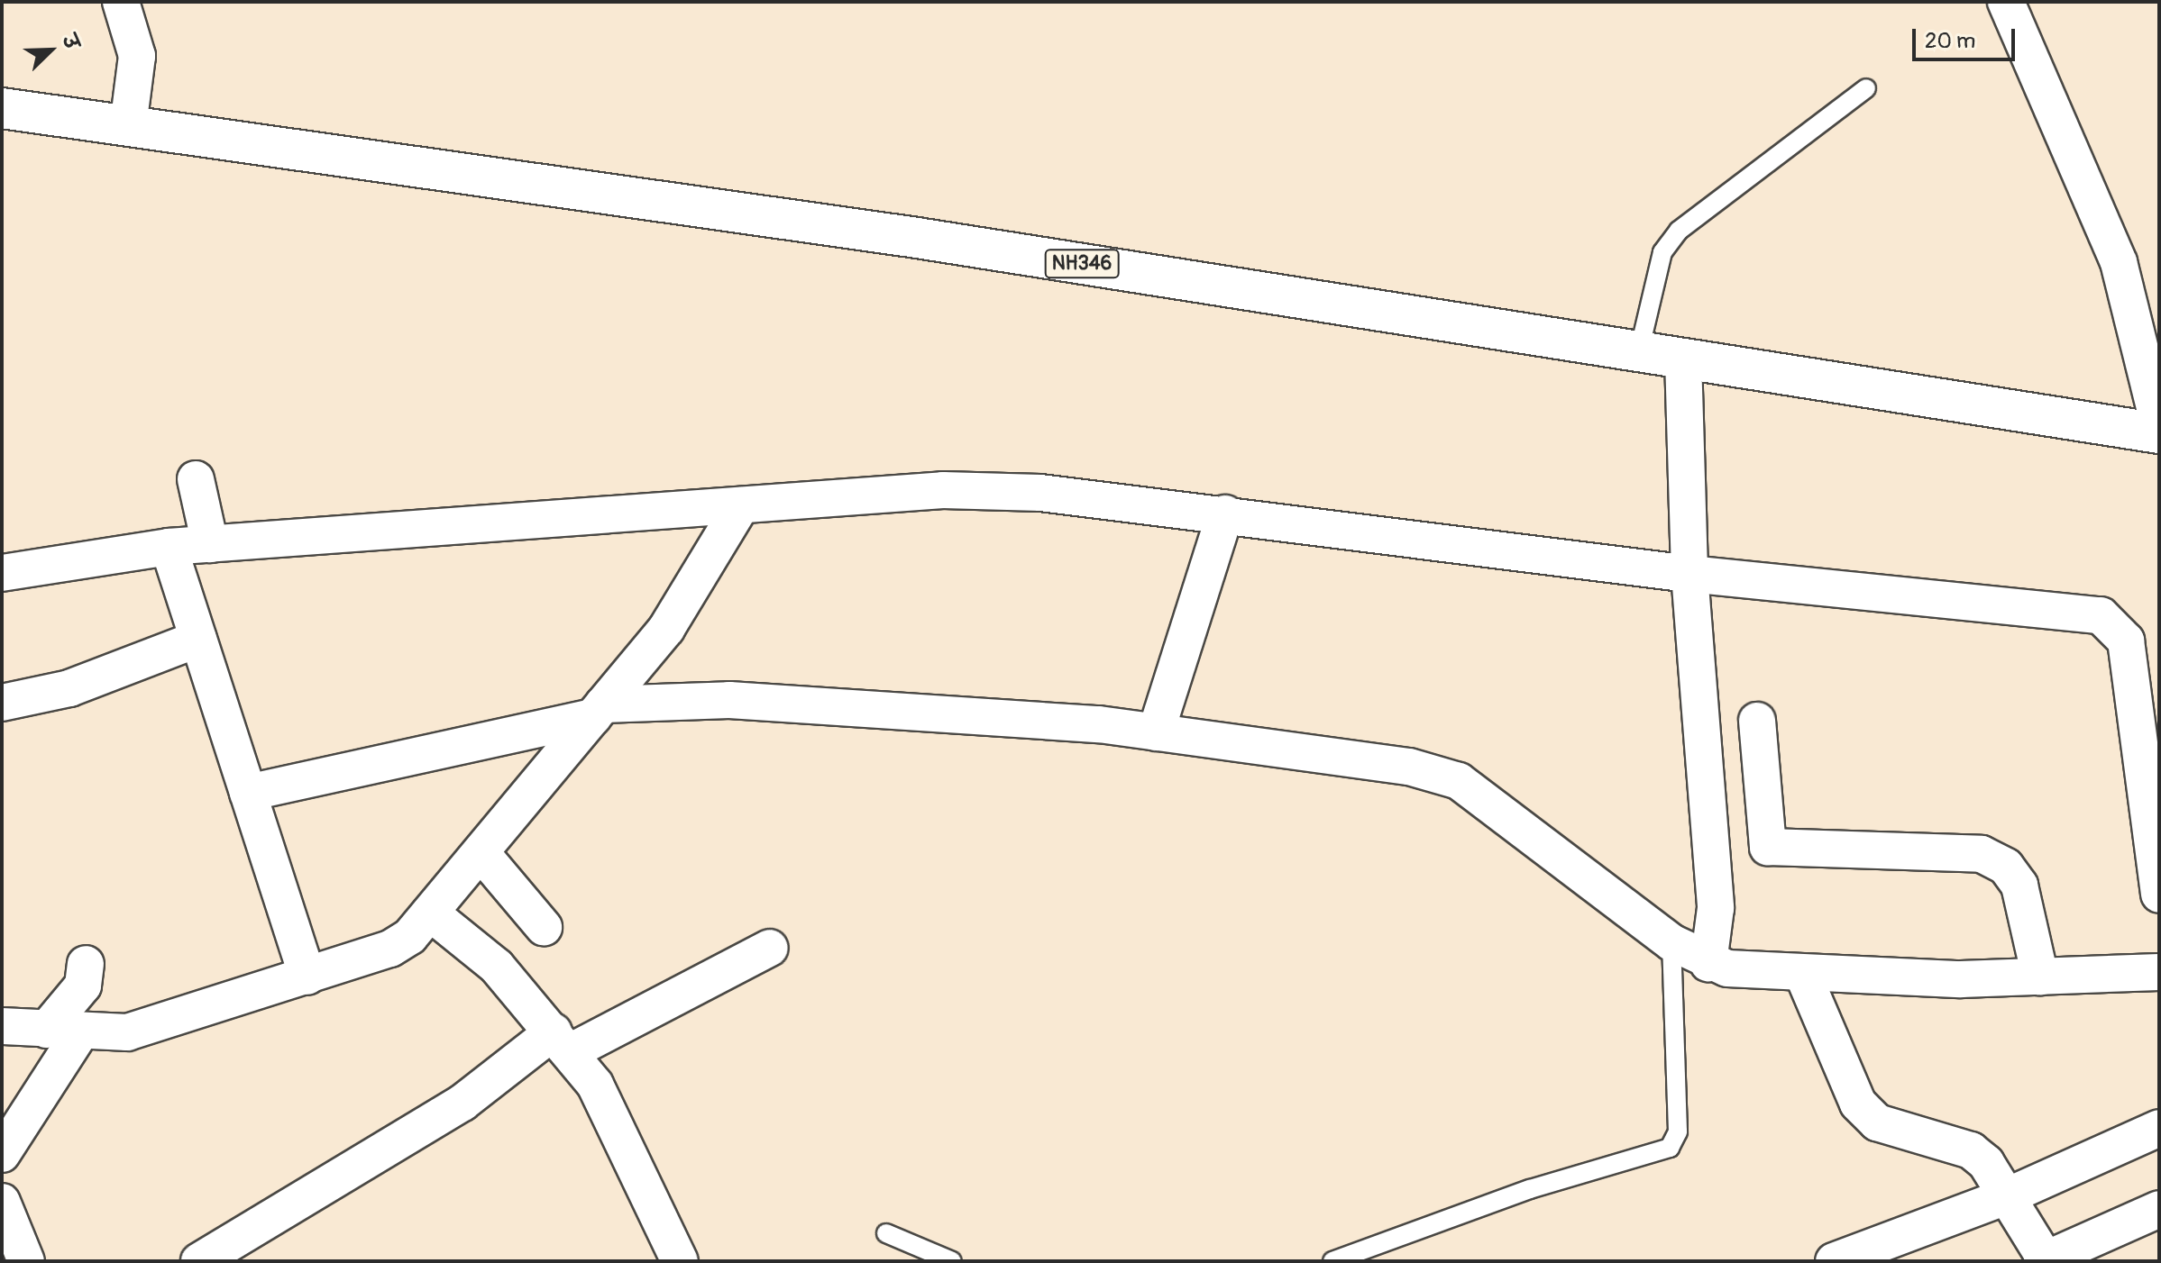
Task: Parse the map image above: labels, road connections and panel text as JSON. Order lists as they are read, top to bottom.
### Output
{
  "streets": {
    "highway": ["NH346"]
  },
  "scale_bar": "20 m",
  "north": "top right"
}
